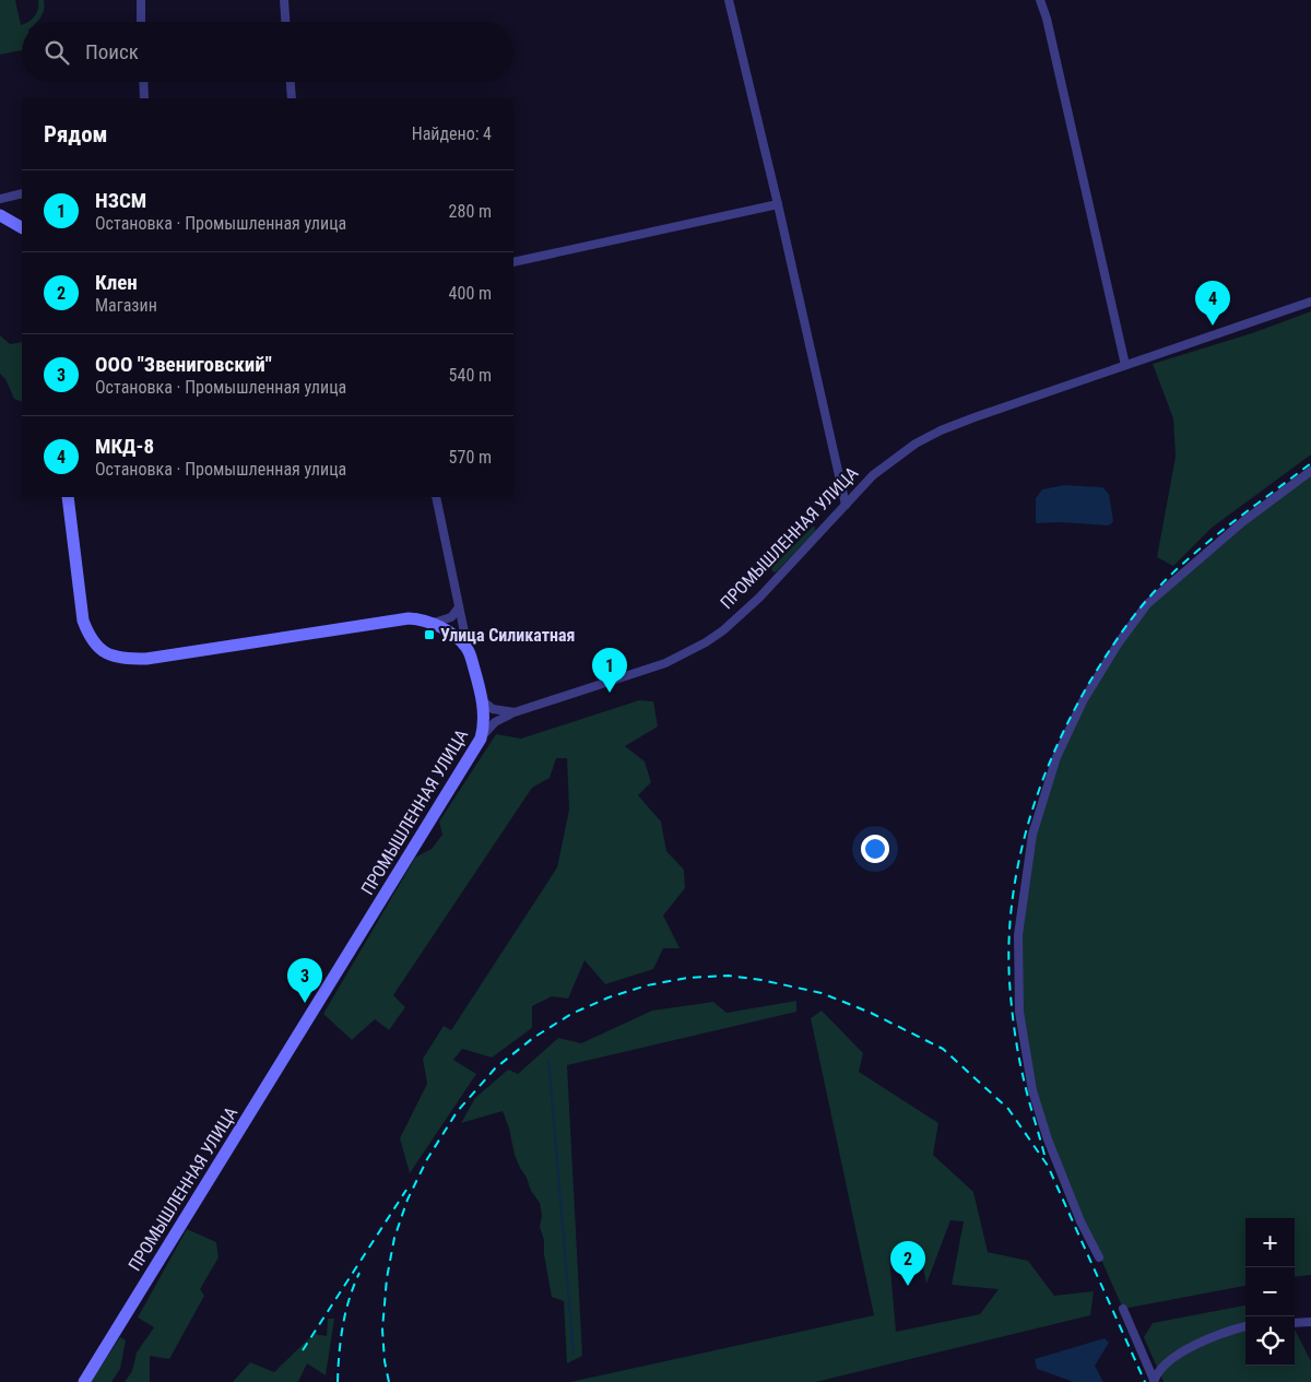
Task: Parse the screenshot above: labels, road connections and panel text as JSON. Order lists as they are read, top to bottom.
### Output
{
  "streets": {
    "street": ["ПРОМЫШЛЕННАЯ УЛИЦА"]
  },
  "places": {
    "transit": ["Улица Силикатная"]
  },
  "page": {
    "search": "Поиск",
    "heading": ["Рядом", "Найдено: 4"],
    "list": [
      {
        "mark": "1",
        "name": "НЗСМ",
        "note": "Остановка · Промышленная улица",
        "value": "280 m"
      },
      {
        "mark": "2",
        "name": "Клен",
        "note": "Магазин",
        "value": "400 m"
      },
      {
        "mark": "3",
        "name": "ООО \"Звениговский\"",
        "note": "Остановка · Промышленная улица",
        "value": "540 m"
      },
      {
        "mark": "4",
        "name": "МКД-8",
        "note": "Остановка · Промышленная улица",
        "value": "570 m"
      }
    ],
    "pins": [
      "4",
      "1",
      "3",
      "2"
    ],
    "map_buttons": ["+", "−"]
  }
}
